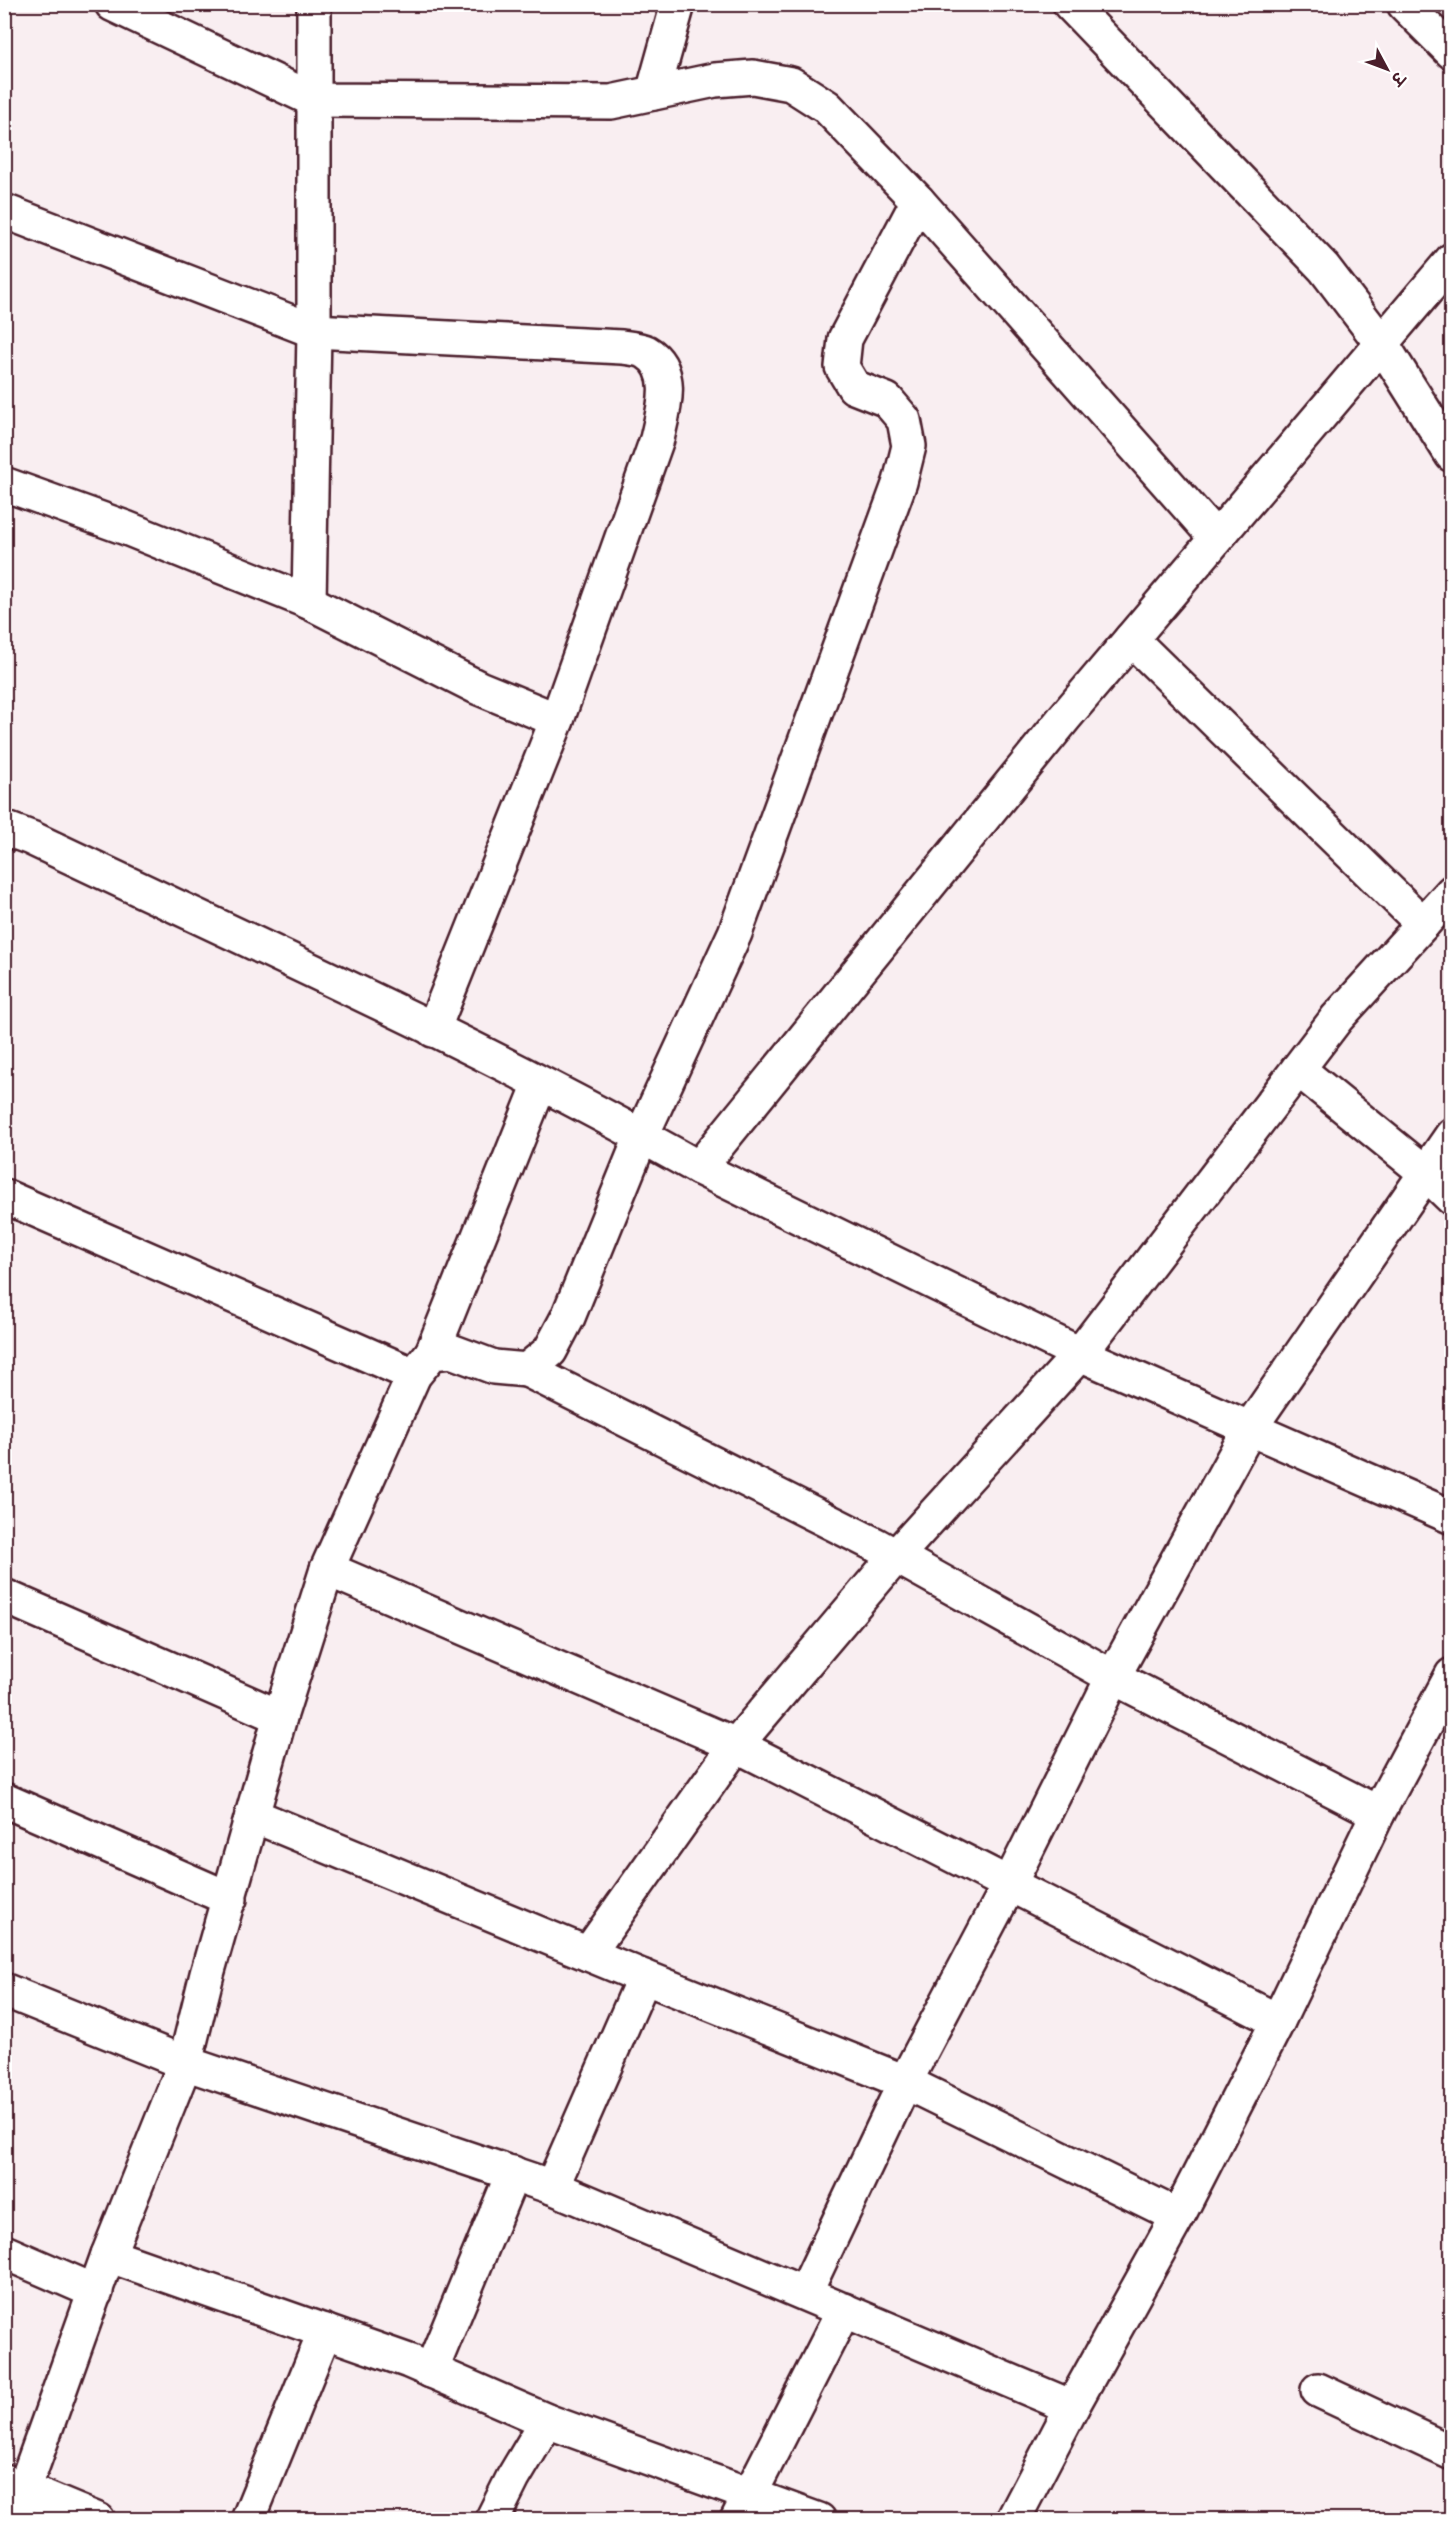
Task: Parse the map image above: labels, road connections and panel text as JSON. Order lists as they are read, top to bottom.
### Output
{
  "north": "bottom right"
}
